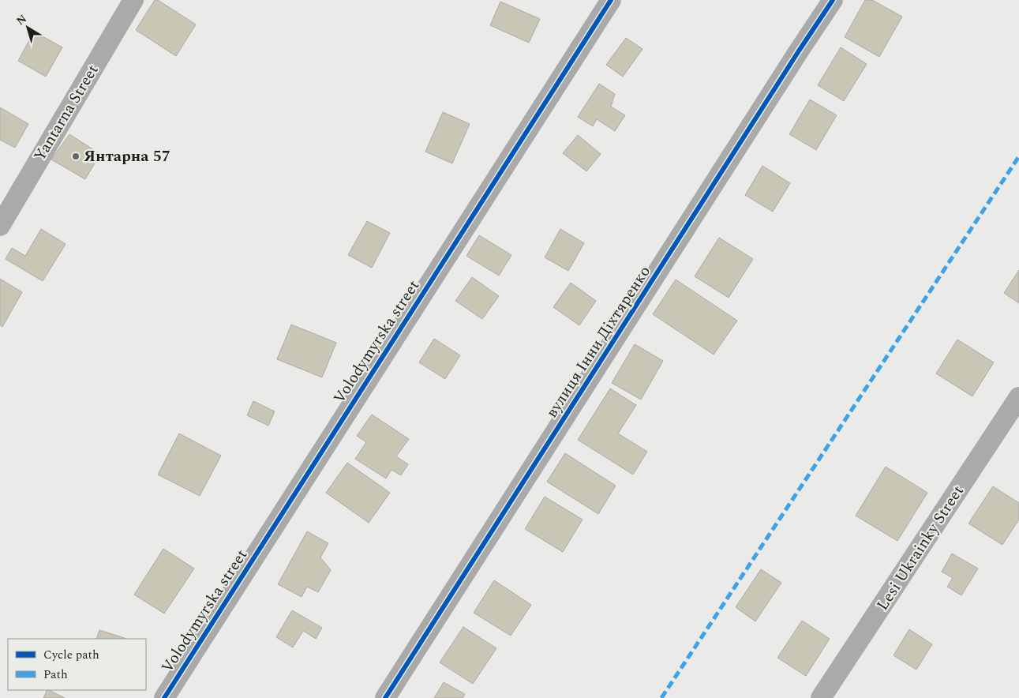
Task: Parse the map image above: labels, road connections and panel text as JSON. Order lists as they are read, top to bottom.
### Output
{
  "streets": {
    "street": [
      "Yantarna Street",
      "Volodymyrska street",
      "вулиця Інни Діхтяренко",
      "Lesi Ukrainky Street"
    ]
  },
  "places": ["Янтарна 57"],
  "legend": ["Cycle path", "Path"],
  "north": "top left"
}
